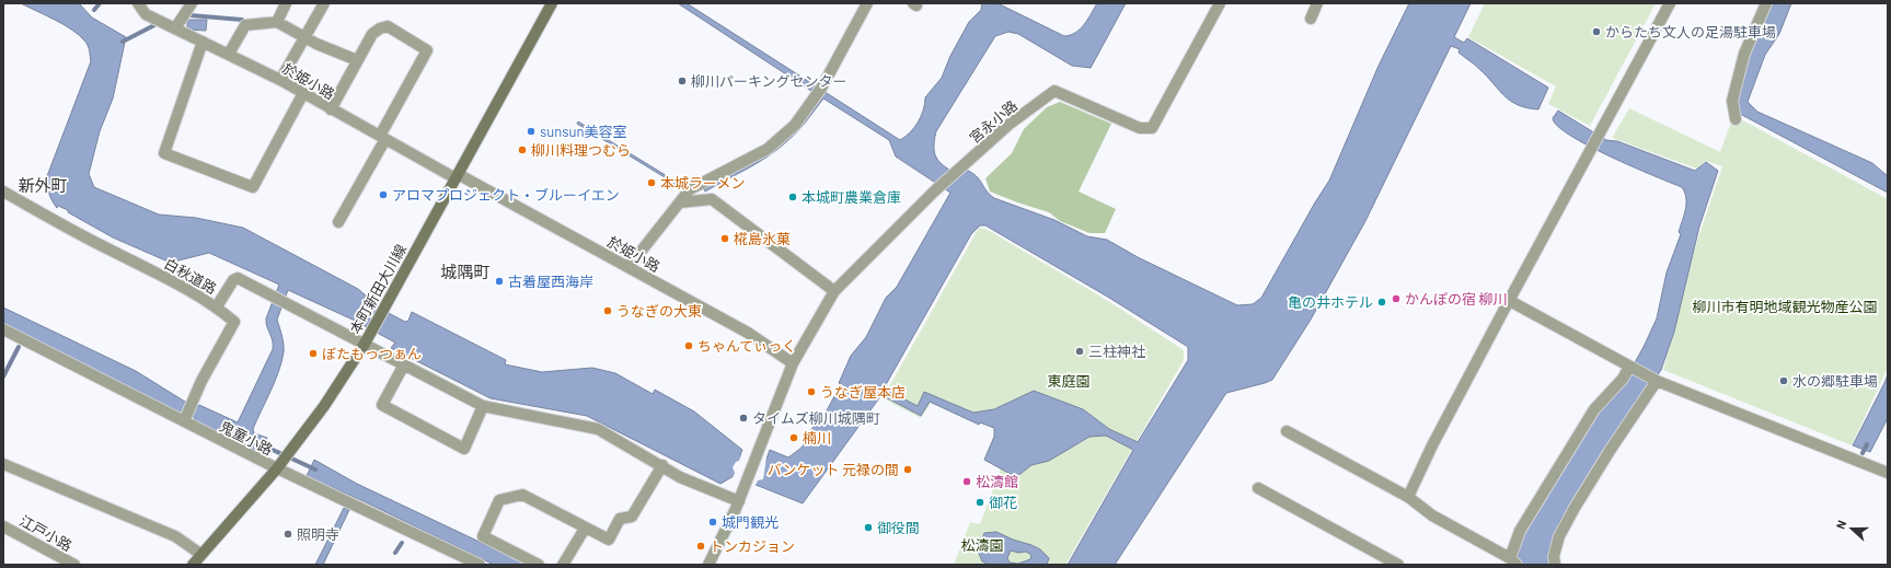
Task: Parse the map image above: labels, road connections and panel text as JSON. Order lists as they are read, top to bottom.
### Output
{
  "streets": {
    "main road": ["本町新田大川線"],
    "street": [
      "於姫小路",
      "宮永小路",
      "白秋道路",
      "鬼童小路",
      "江戸小路"
    ]
  },
  "crossings": [
    ["於姫小路", "宮永小路"],
    ["於姫小路", "本町新田大川線"],
    ["白秋道路", "鬼童小路"],
    ["本町新田大川線", "鬼童小路"]
  ],
  "districts": ["新外町", "城隅町"],
  "parks": ["柳川市有明地域観光物産公園", "東庭園", "松濤園"],
  "places": [
    "からたち文人の足湯駐車場",
    "柳川パーキングセンター",
    "sunsun美容室",
    "柳川料理つむら",
    "本城ラーメン",
    "アロマプロジェクト・ブルーイエン",
    "本城町農業倉庫",
    "椛島氷菓",
    "古着屋西海岸",
    "かんぽの宿 柳川",
    "亀の井ホテル",
    "うなぎの大東",
    "ちゃんてぃっく",
    "三柱神社",
    "ぼたもっつぁん",
    "水の郷駐車場",
    "うなぎ屋本店",
    "タイムズ柳川城隅町",
    "楠川",
    "バンケット 元禄の間",
    "松濤館",
    "御花",
    "城門観光",
    "御役間",
    "照明寺",
    "トンカジョン"
  ],
  "north": "left"
}
